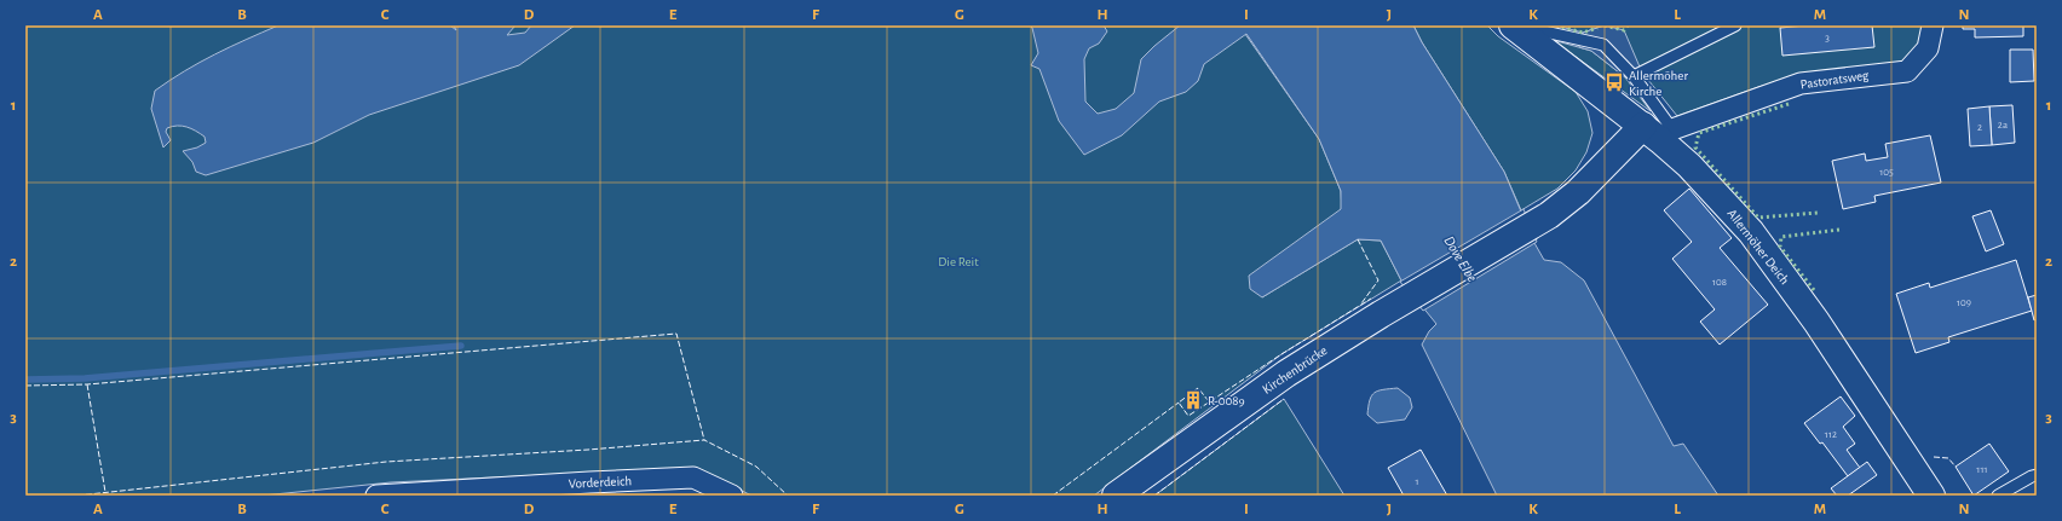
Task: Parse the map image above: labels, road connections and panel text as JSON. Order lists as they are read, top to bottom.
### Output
{
  "streets": {
    "street": [
      "Pastoratsweg",
      "Allermöher Deich",
      "Kirchenbrücke",
      "Vorderdeich"
    ]
  },
  "crossings": [
    ["Pastoratsweg", "Allermöher Deich"],
    ["Pastoratsweg", "Kirchenbrücke"],
    ["Allermöher Deich", "Kirchenbrücke"]
  ],
  "water": ["Dove Elbe"],
  "parks": ["Die Reit"],
  "places": {
    "bus stop": ["Allermöher Kirche"],
    "building": ["R-0089"]
  },
  "house_numbers": [
    "3",
    "2a",
    "2",
    "105",
    "108",
    "109",
    "112",
    "111",
    "1"
  ],
  "grid": {
    "columns": [
      "A",
      "B",
      "C",
      "D",
      "E",
      "F",
      "G",
      "H",
      "I",
      "J",
      "K",
      "L",
      "M",
      "N"
    ],
    "rows": ["1", "2", "3"]
  }
}
